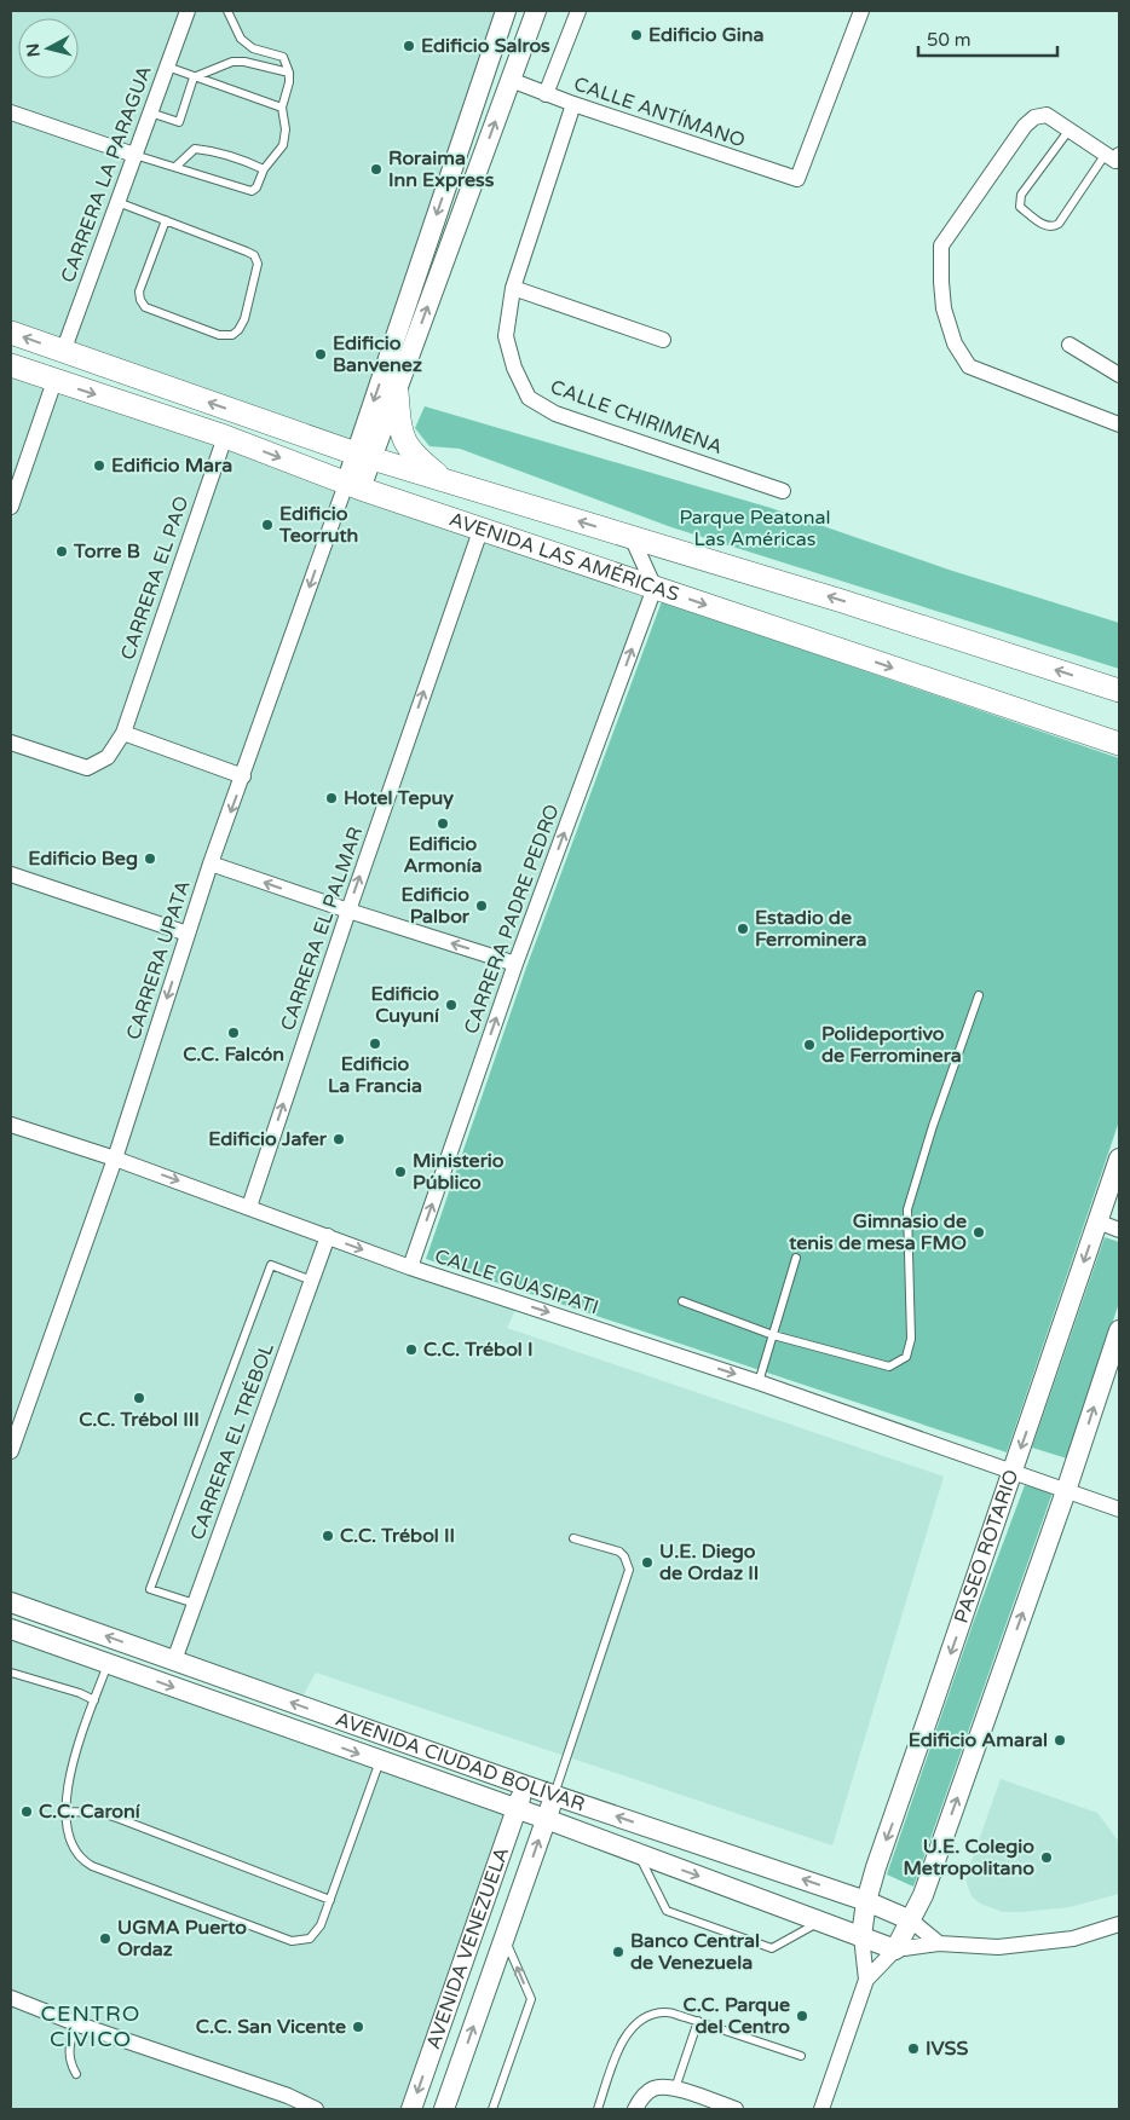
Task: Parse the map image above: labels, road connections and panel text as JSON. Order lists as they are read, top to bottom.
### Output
{
  "streets": {
    "main road": ["AVENIDA LAS AMÉRICAS"],
    "street": [
      "CALLE ANTÍMANO",
      "CARRERA LA PARAGUA",
      "CALLE CHIRIMENA",
      "CARRERA EL PAO",
      "CARRERA PADRE PEDRO",
      "CARRERA EL PALMAR",
      "CARRERA UPATA",
      "CALLE GUASIPATI",
      "CARRERA EL TRÉBOL",
      "PASEO ROTARIO",
      "AVENIDA CIUDAD BOLÍVAR",
      "AVENIDA VENEZUELA"
    ]
  },
  "crossings": [
    ["CALLE ANTÍMANO", "CALLE CHIRIMENA"],
    ["CARRERA LA PARAGUA", "AVENIDA LAS AMÉRICAS"],
    ["AVENIDA LAS AMÉRICAS", "CARRERA EL PAO"],
    ["AVENIDA LAS AMÉRICAS", "CARRERA PADRE PEDRO"],
    ["AVENIDA LAS AMÉRICAS", "CARRERA EL PALMAR"],
    ["AVENIDA LAS AMÉRICAS", "CARRERA UPATA"],
    ["CARRERA PADRE PEDRO", "CALLE GUASIPATI"],
    ["CARRERA EL PALMAR", "CALLE GUASIPATI"],
    ["CARRERA UPATA", "CALLE GUASIPATI"],
    ["CALLE GUASIPATI", "CARRERA EL TRÉBOL"],
    ["CALLE GUASIPATI", "PASEO ROTARIO"],
    ["CARRERA EL TRÉBOL", "AVENIDA CIUDAD BOLÍVAR"],
    ["PASEO ROTARIO", "AVENIDA CIUDAD BOLÍVAR"],
    ["AVENIDA CIUDAD BOLÍVAR", "AVENIDA VENEZUELA"]
  ],
  "one_way": [
    "CARRERA PADRE PEDRO",
    "CARRERA EL PALMAR",
    "CARRERA UPATA",
    "CALLE GUASIPATI"
  ],
  "districts": ["CENTRO CÍVICO"],
  "parks": ["Parque Peatonal Las Américas"],
  "places": [
    "Edificio Gina",
    "Edificio Salros",
    "Roraima Inn Express",
    "Edificio Banvenez",
    "Edificio Mara",
    "Edificio Teorruth",
    "Torre B",
    "Hotel Tepuy",
    "Edificio Armonía",
    "Edificio Beg",
    "Edificio Palbor",
    "Estadio de Ferrominera",
    "Edificio Cuyuní",
    "C.C. Falcón",
    "Edificio La Francia",
    "Polideportivo de Ferrominera",
    "Edificio Jafer",
    "Ministerio Público",
    "Gimnasio de tenis de mesa FMO",
    "C.C. Trébol I",
    "C.C. Trébol III",
    "C.C. Trébol II",
    "U.E. Diego de Ordaz II",
    "Edificio Amaral",
    "C.C. Caroní",
    "U.E. Colegio Metropolitano",
    "UGMA Puerto Ordaz",
    "Banco Central de Venezuela",
    "C.C. Parque del Centro",
    "C.C. San Vicente",
    "IVSS"
  ],
  "scale_bar": "50 m",
  "north": "left"
}
